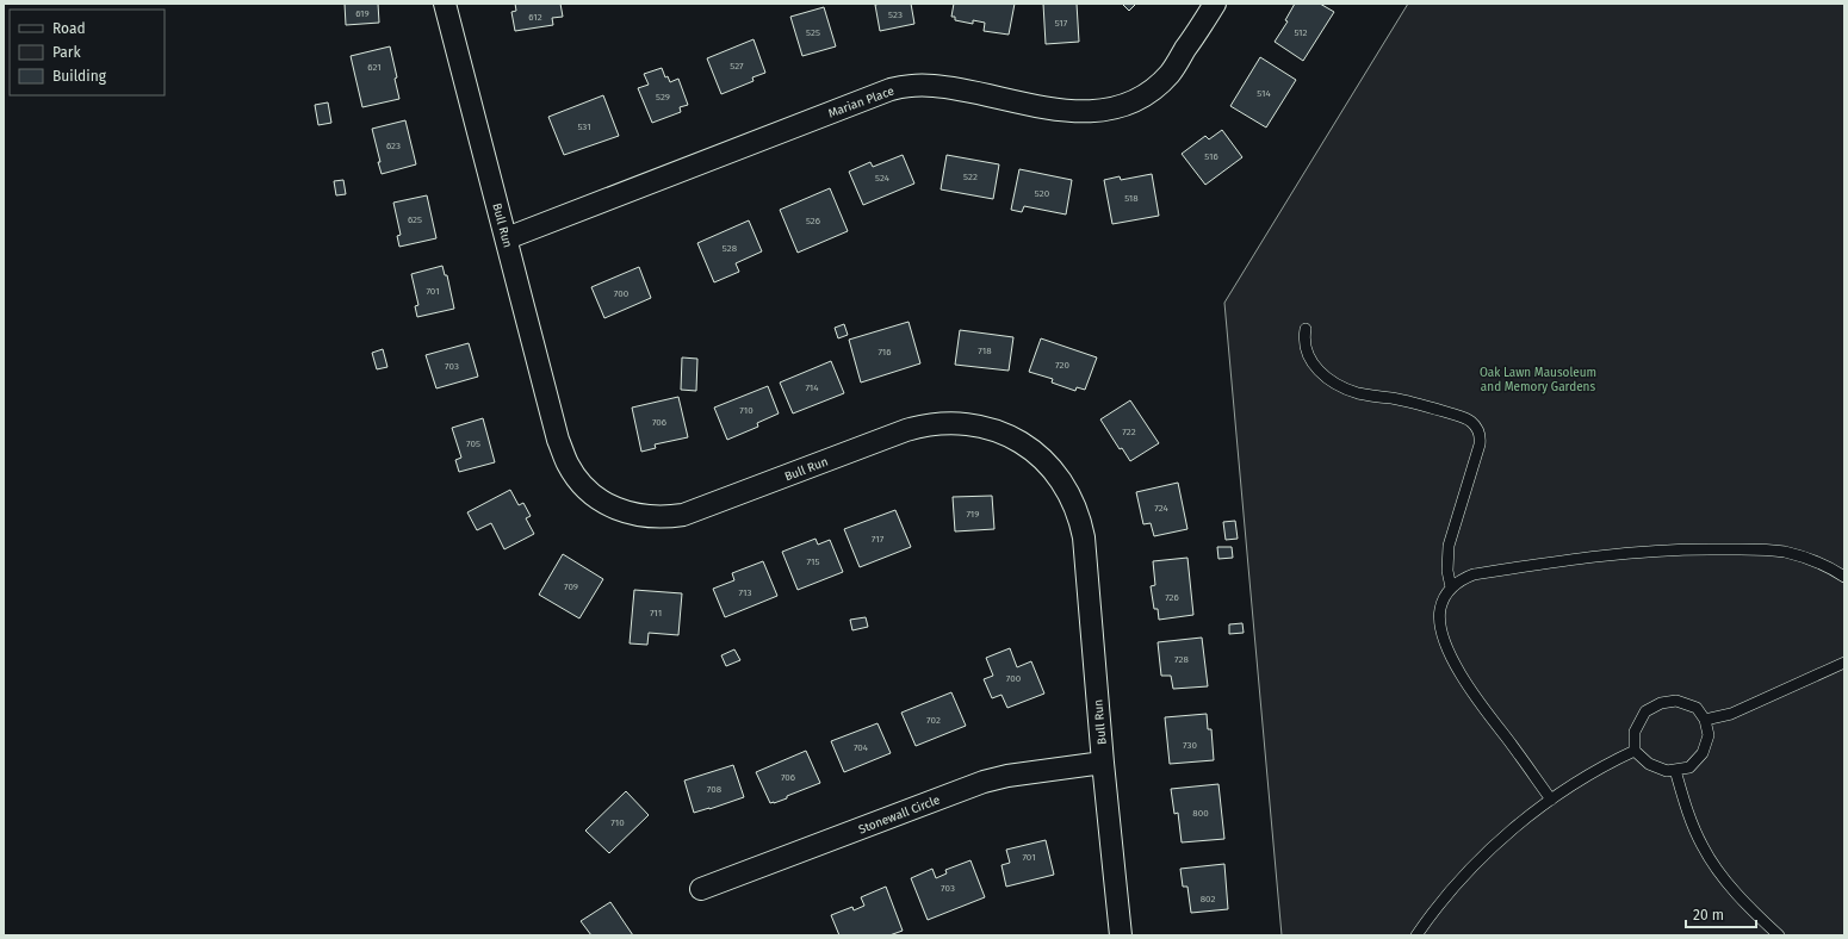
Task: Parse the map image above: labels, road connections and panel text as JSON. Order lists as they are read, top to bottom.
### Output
{
  "streets": {
    "street": ["Marian Place", "Bull Run", "Stonewall Circle"]
  },
  "crossings": [
    ["Marian Place", "Bull Run"],
    ["Bull Run", "Stonewall Circle"]
  ],
  "parks": ["Oak Lawn Mausoleum and Memory Gardens"],
  "house_numbers": [
    "619",
    "523",
    "612",
    "517",
    "525",
    "512",
    "527",
    "621",
    "514",
    "529",
    "531",
    "623",
    "516",
    "522",
    "524",
    "520",
    "518",
    "625",
    "526",
    "528",
    "701",
    "700",
    "718",
    "716",
    "720",
    "703",
    "714",
    "710",
    "706",
    "722",
    "705",
    "724",
    "719",
    "717",
    "715",
    "709",
    "713",
    "726",
    "711",
    "728",
    "700",
    "702",
    "730",
    "704",
    "706",
    "708",
    "800",
    "710",
    "701",
    "703",
    "802"
  ],
  "legend": ["Road", "Park", "Building"],
  "scale_bar": "20 m"
}
